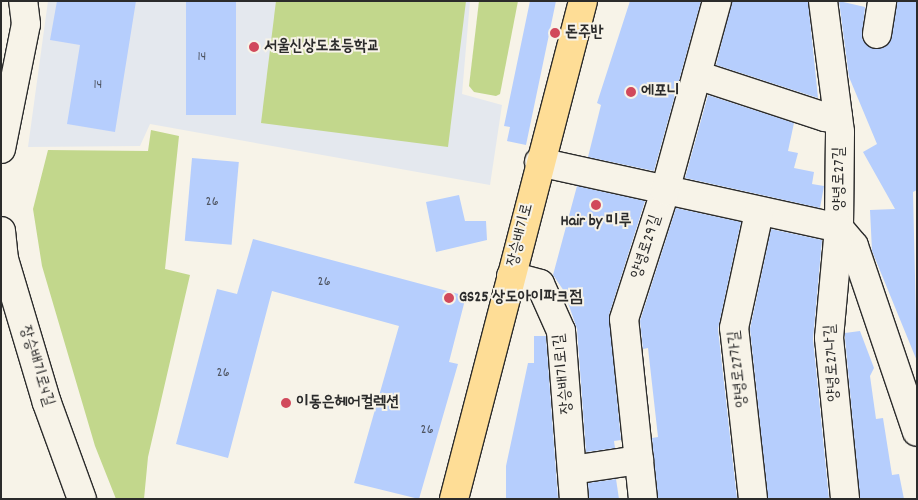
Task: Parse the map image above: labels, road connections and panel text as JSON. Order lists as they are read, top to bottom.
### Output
{
  "streets": {
    "main road": ["장승배기로"],
    "street": [
      "양녕로27길",
      "양녕로29길",
      "양녕로27나길",
      "장승배기로4길",
      "양녕로27가길",
      "장승배기로1길"
    ]
  },
  "crossings": [
    ["양녕로27길", "양녕로27나길"],
    ["장승배기로", "장승배기로1길"]
  ],
  "places": [
    "돈주반",
    "서울신상도초등학교",
    "에포니",
    "Hair by 미루",
    "GS25 상도아이파크점",
    "이동은헤어컬렉션"
  ],
  "house_numbers": [
    "14",
    "14",
    "26",
    "26",
    "26",
    "26"
  ]
}
